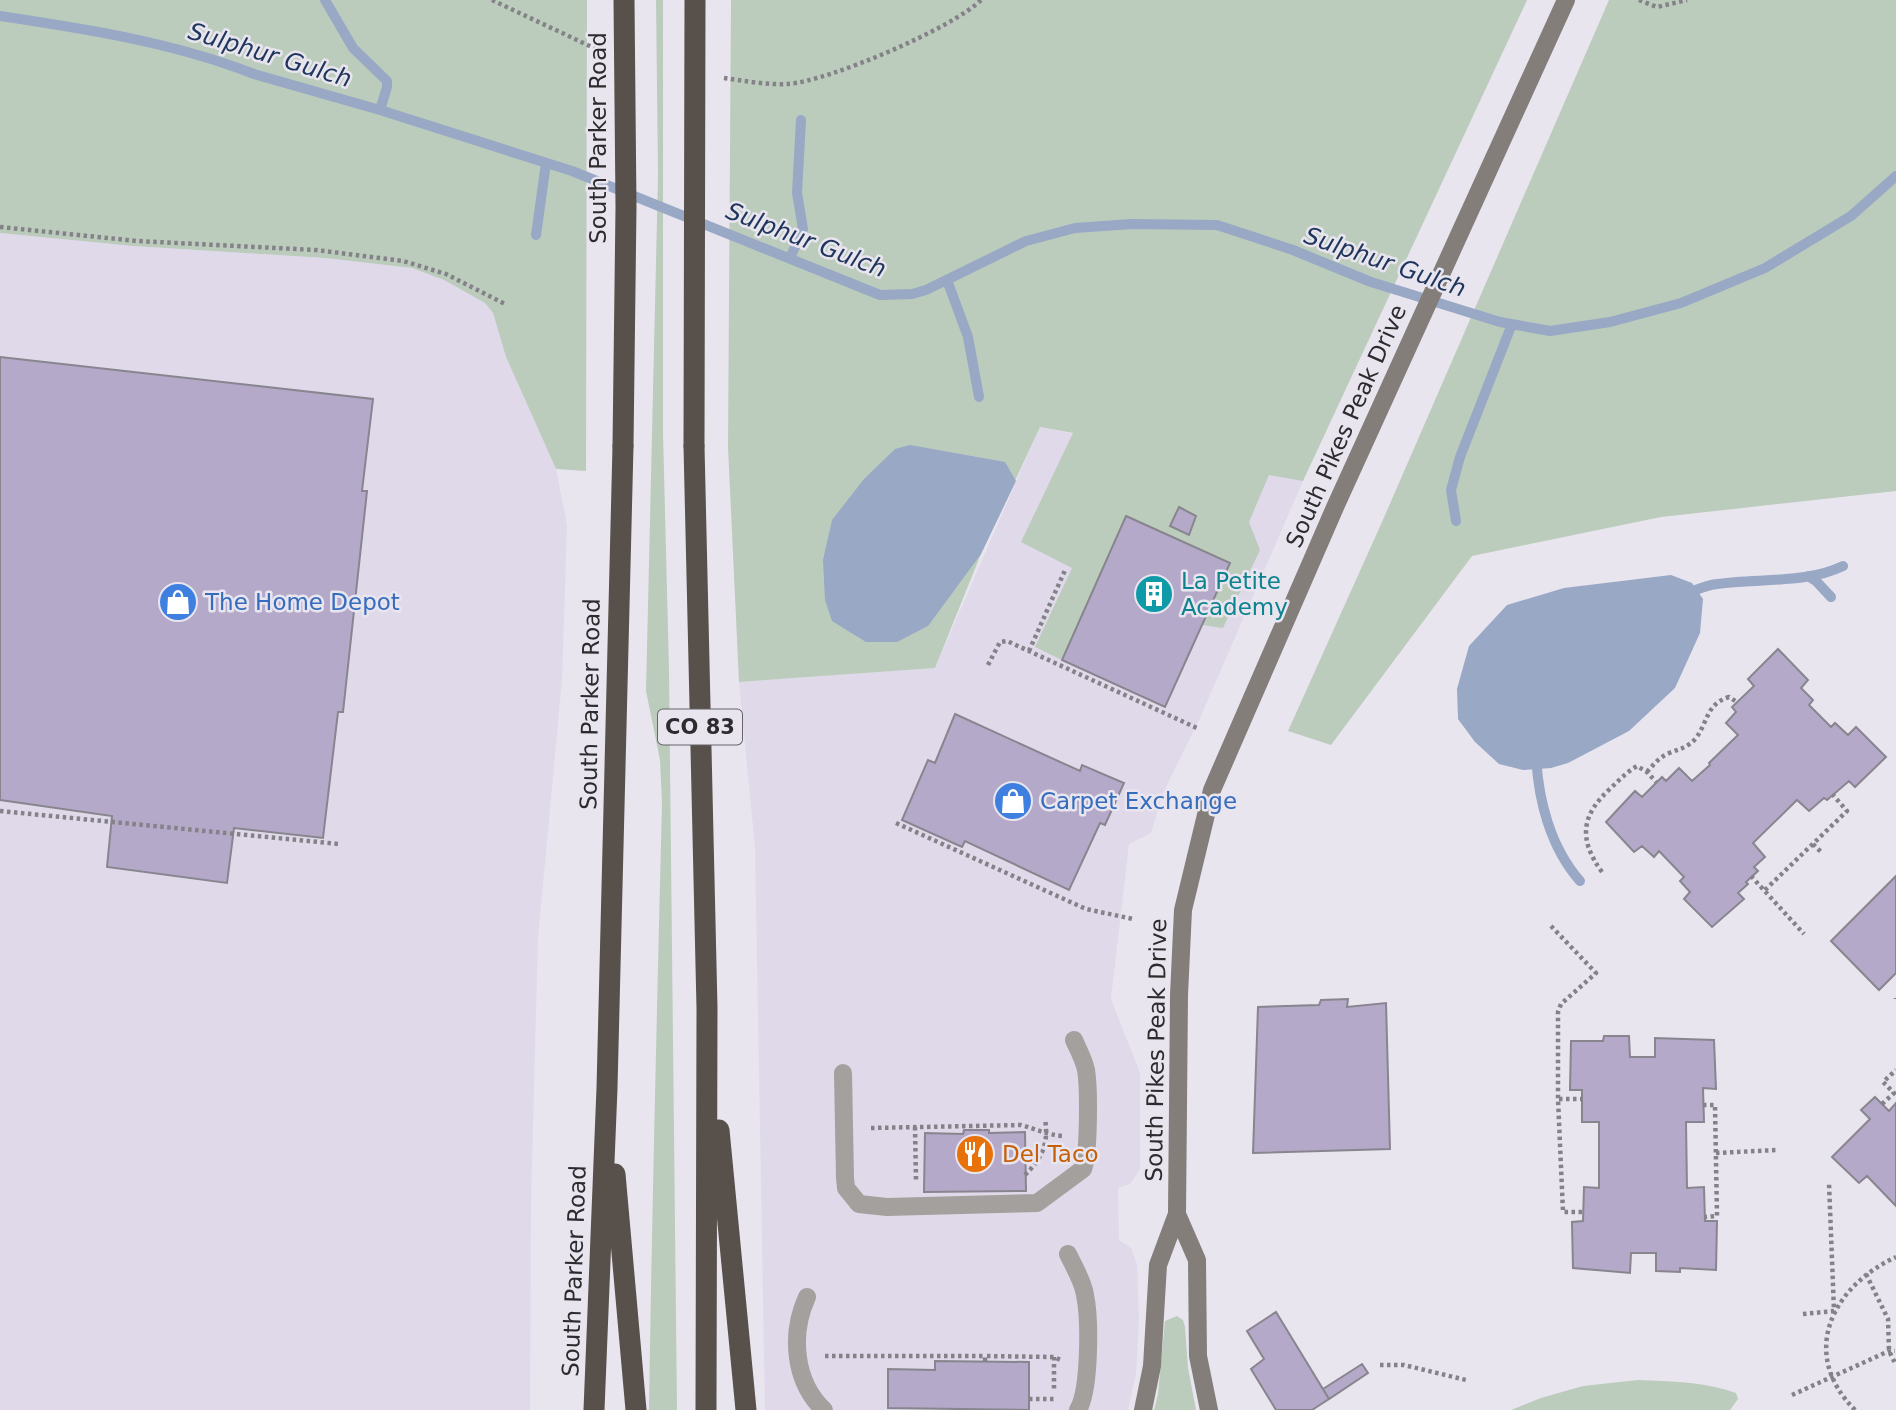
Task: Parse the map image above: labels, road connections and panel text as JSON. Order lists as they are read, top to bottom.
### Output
{
  "streets": {
    "highway": ["South Parker Road", "CO 83"],
    "street": ["South Pikes Peak Drive"]
  },
  "water": ["Sulphur Gulch"],
  "places": {
    "building": ["La Petite Academy"],
    "shop": ["The Home Depot", "Carpet Exchange"],
    "restaurant": ["Del Taco"]
  }
}
